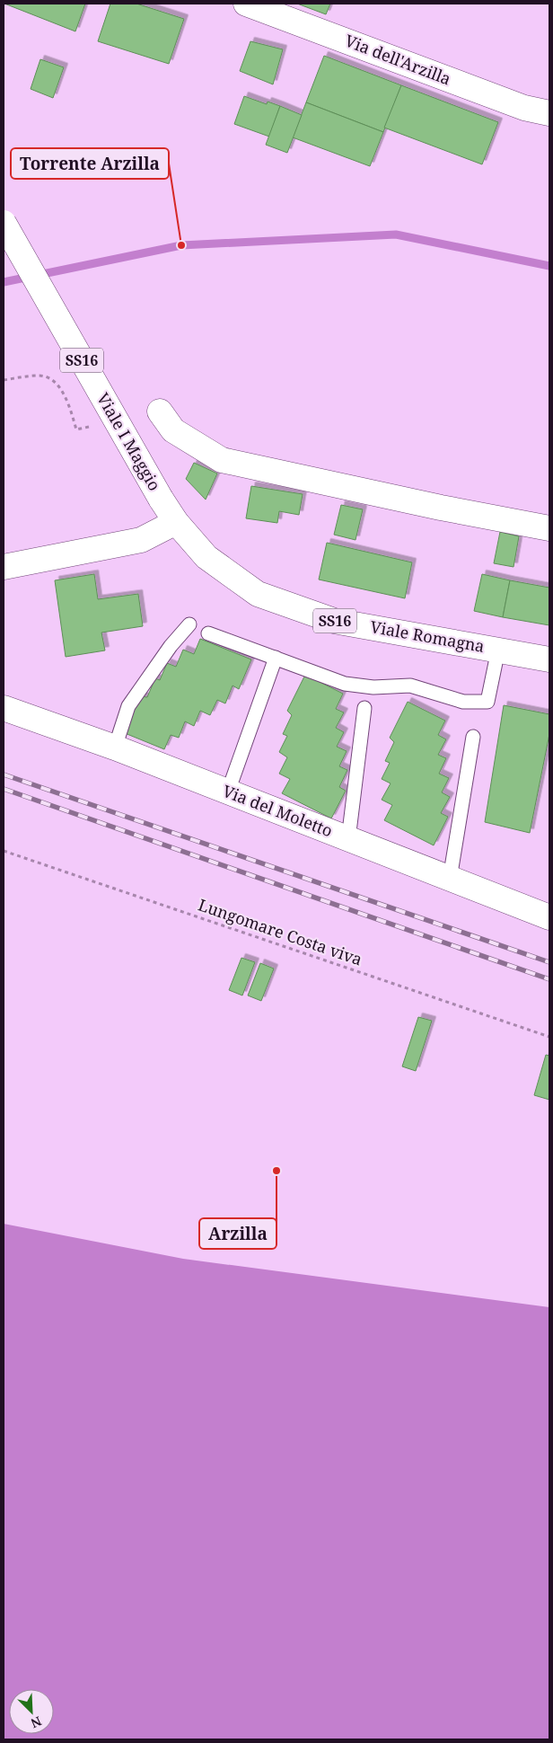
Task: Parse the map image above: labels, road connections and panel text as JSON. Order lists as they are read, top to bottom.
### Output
{
  "streets": {
    "street": [
      "Via dell'Arzilla",
      "SS16",
      "Viale I Maggio",
      "Viale Romagna",
      "Via del Moletto"
    ],
    "path": ["Lungomare Costa viva"]
  },
  "crossings": [
    ["Viale I Maggio", "Viale Romagna"]
  ],
  "places": ["Torrente Arzilla", "Arzilla"],
  "north": "bottom right"
}
